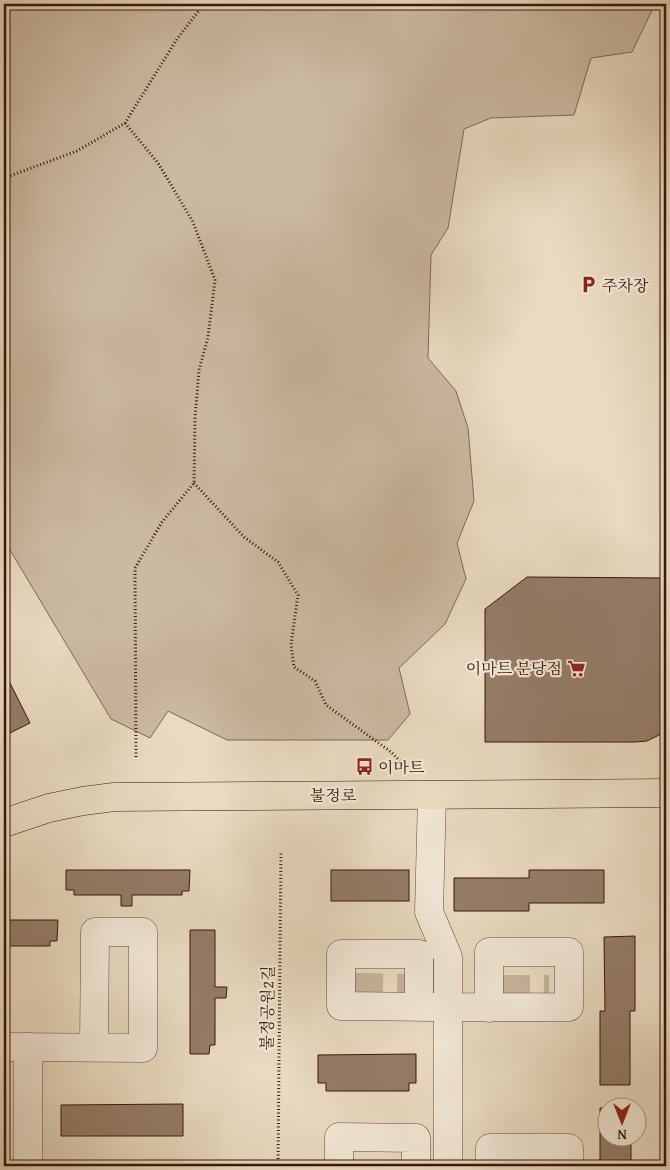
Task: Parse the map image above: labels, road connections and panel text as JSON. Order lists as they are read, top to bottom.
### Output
{
  "streets": {
    "main road": ["불정로"],
    "path": ["불정공원2길"]
  },
  "places": {
    "parking": ["주차장"],
    "supermarket": ["이마트 분당점"],
    "bus stop": ["이마트"]
  },
  "north": "bottom"
}
